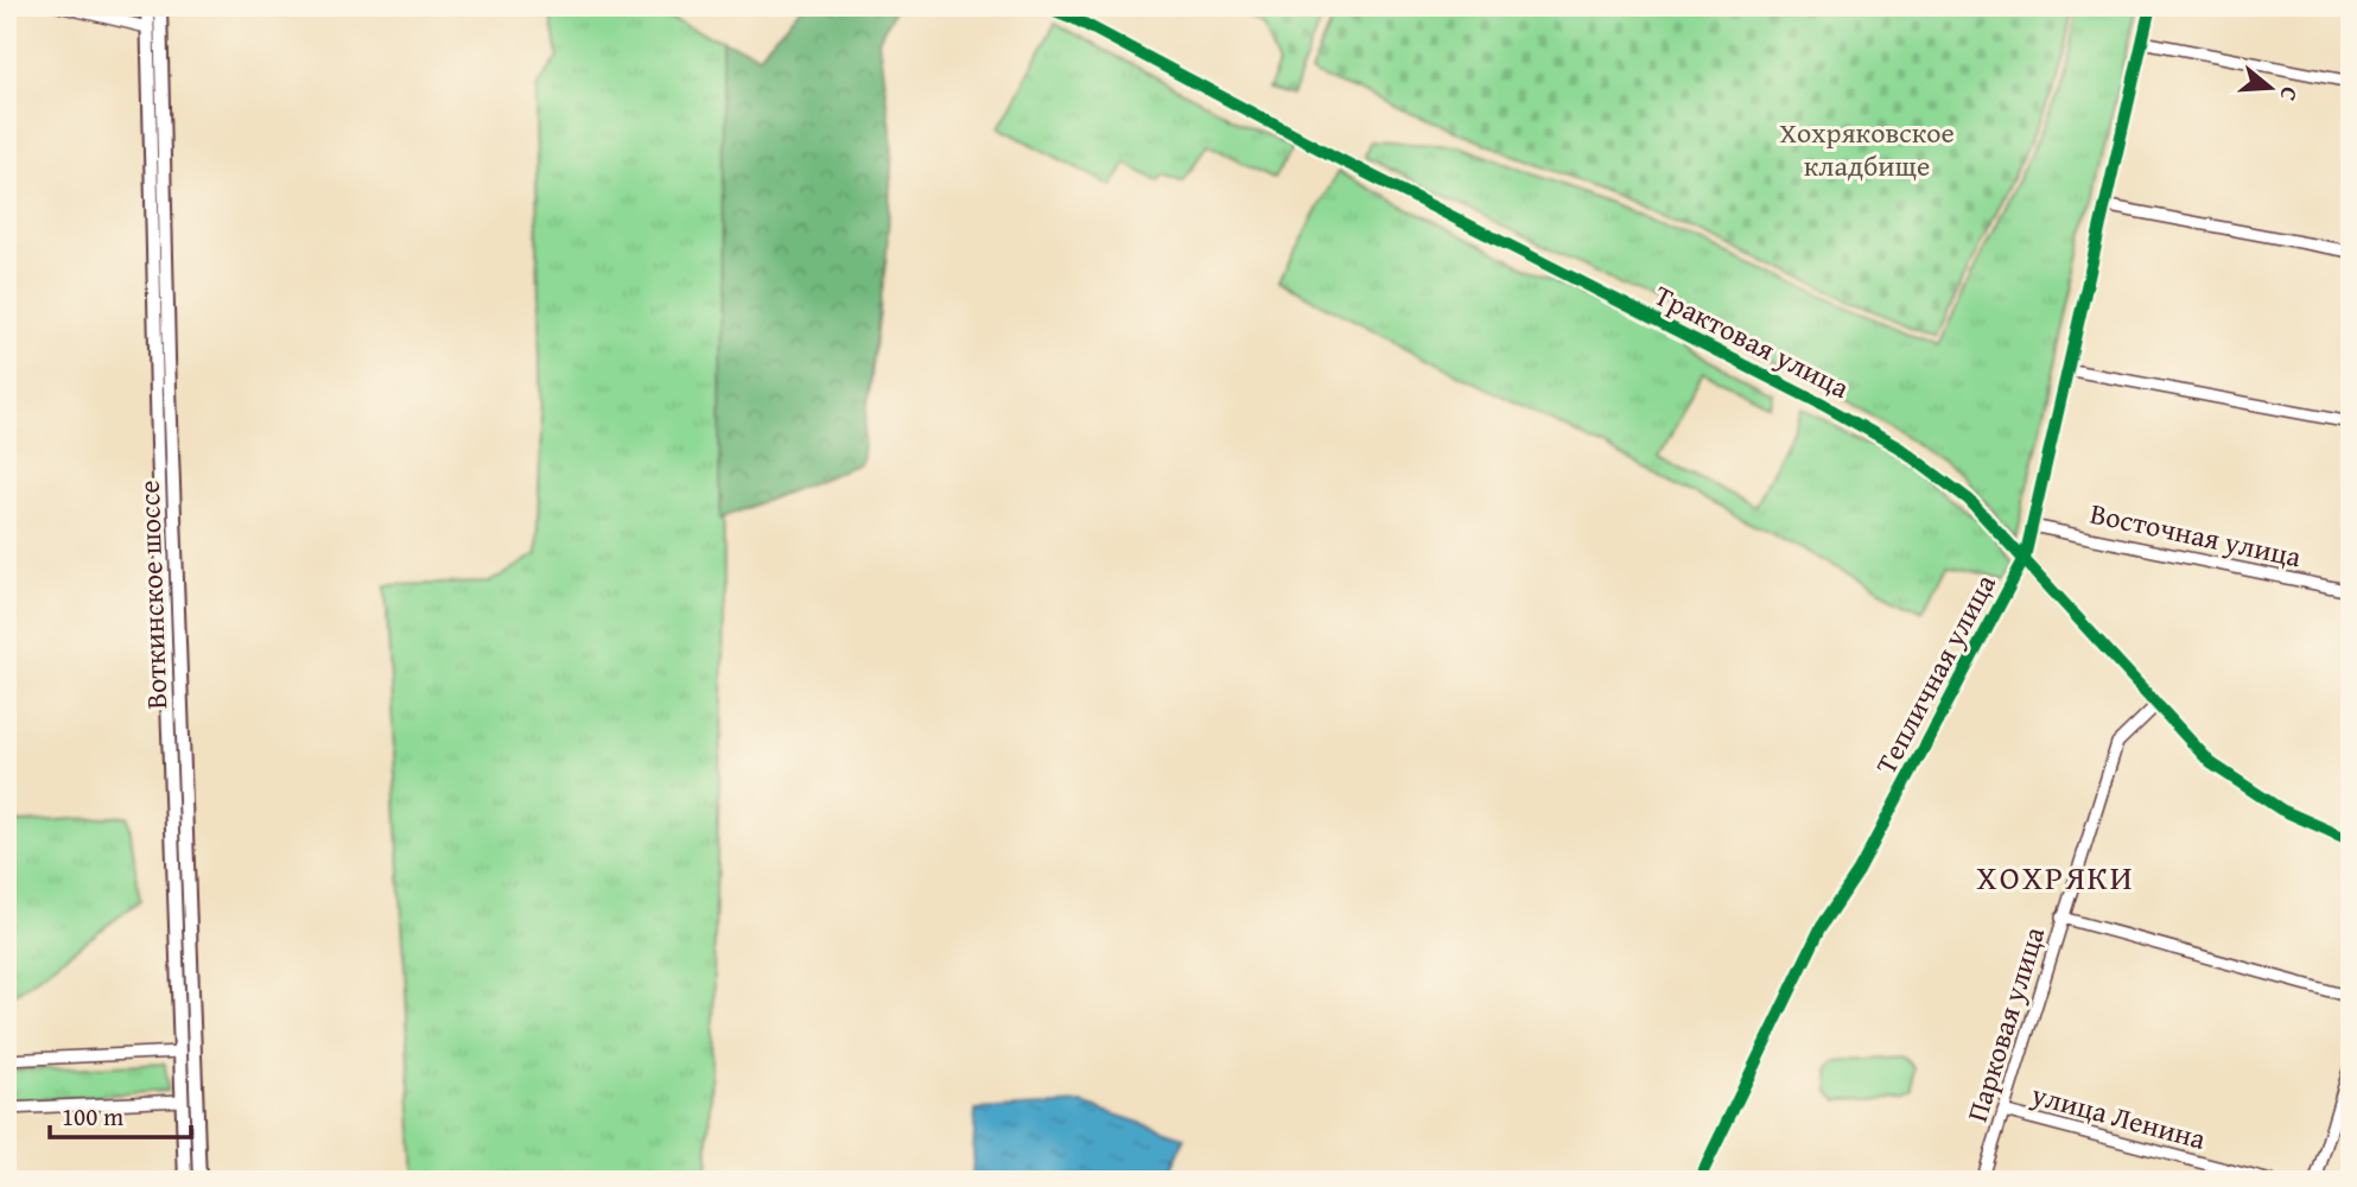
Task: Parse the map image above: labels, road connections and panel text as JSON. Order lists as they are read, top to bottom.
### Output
{
  "streets": {
    "main road": ["Воткинское шоссе"],
    "street": [
      "Трактовая улица",
      "Восточная улица",
      "Тепличная улица",
      "Парковая улица",
      "улица Ленина"
    ]
  },
  "crossings": [
    ["Трактовая улица", "Тепличная улица"],
    ["Трактовая улица", "Парковая улица"],
    ["Восточная улица", "Тепличная улица"],
    ["Парковая улица", "улица Ленина"]
  ],
  "districts": ["ХОХРЯКИ"],
  "parks": ["Хохряковское кладбище"],
  "scale_bar": "100 m",
  "north": "right"
}
